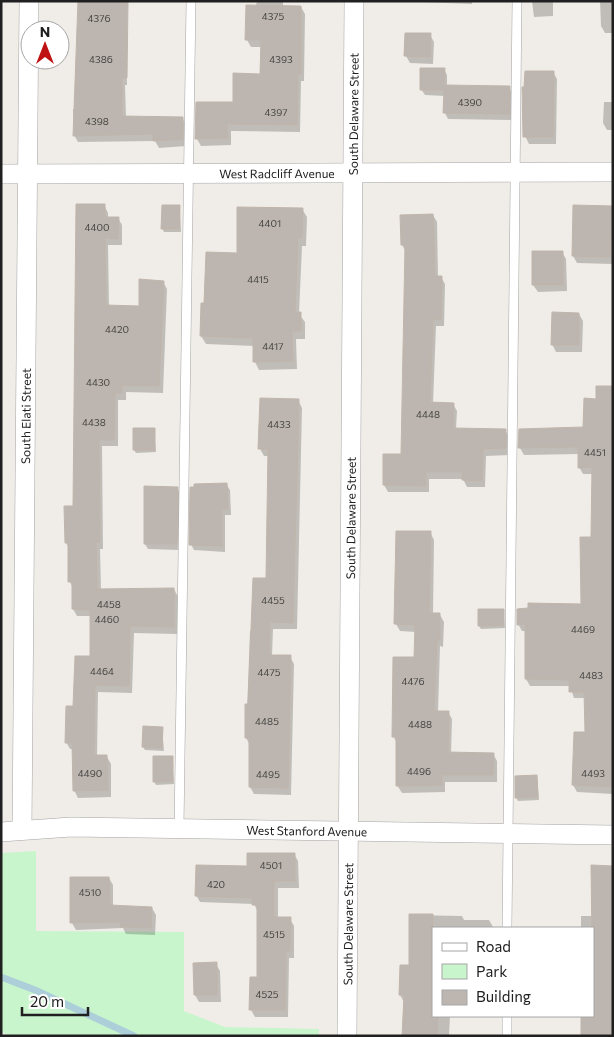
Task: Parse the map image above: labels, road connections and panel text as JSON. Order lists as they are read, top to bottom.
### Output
{
  "streets": {
    "street": [
      "South Delaware Street",
      "West Radcliff Avenue",
      "South Elati Street",
      "West Stanford Avenue"
    ]
  },
  "crossings": [
    ["South Delaware Street", "West Radcliff Avenue"],
    ["South Delaware Street", "West Stanford Avenue"],
    ["West Radcliff Avenue", "South Elati Street"],
    ["South Elati Street", "West Stanford Avenue"]
  ],
  "house_numbers": [
    "4375",
    "4376",
    "4386",
    "4393",
    "4390",
    "4397",
    "4398",
    "4401",
    "4400",
    "4415",
    "4420",
    "4417",
    "4430",
    "4448",
    "4438",
    "4433",
    "4451",
    "4455",
    "4458",
    "4460",
    "4469",
    "4464",
    "4475",
    "4483",
    "4476",
    "4485",
    "4488",
    "4496",
    "4490",
    "4493",
    "4495",
    "4501",
    "420",
    "4510",
    "4515",
    "4525"
  ],
  "legend": ["Road", "Park", "Building"],
  "scale_bar": "20 m",
  "north": "top"
}
